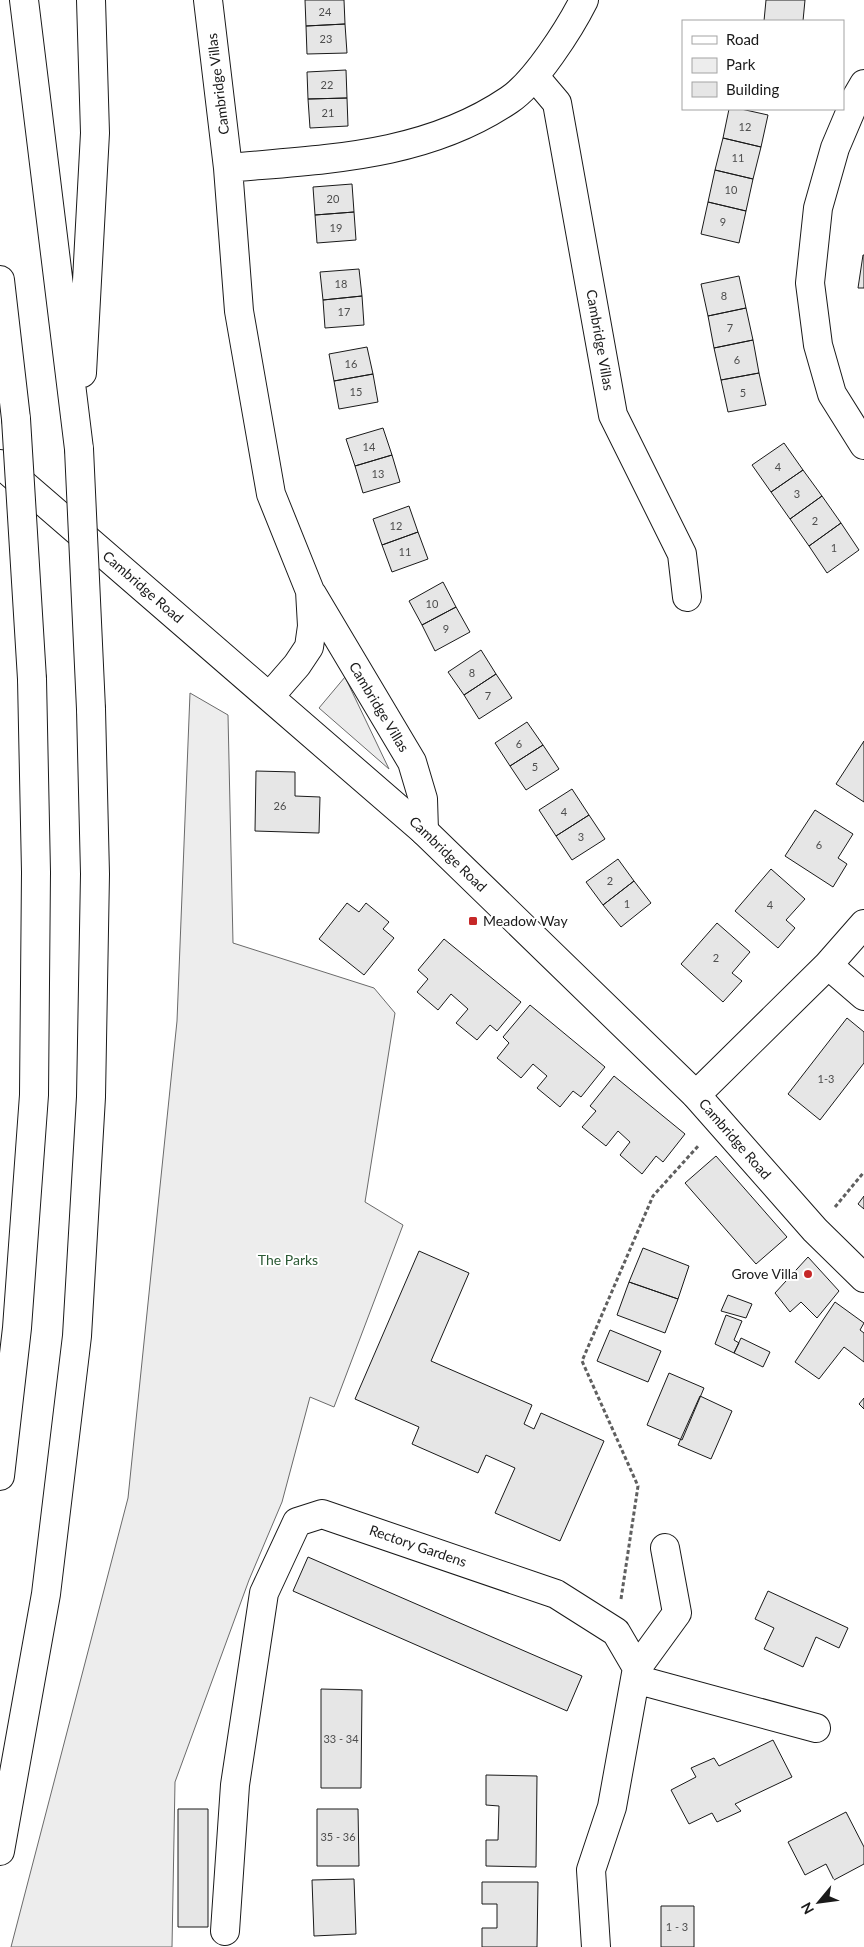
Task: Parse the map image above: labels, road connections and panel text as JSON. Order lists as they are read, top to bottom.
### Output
{
  "streets": {
    "main road": ["Cambridge Villas", "Cambridge Road", "Rectory Gardens"]
  },
  "crossings": [
    ["Cambridge Villas", "Cambridge Road"]
  ],
  "parks": ["The Parks"],
  "places": {
    "transit": ["Meadow Way"],
    "other": ["Grove Villa"]
  },
  "house_numbers": [
    "24",
    "23",
    "22",
    "21",
    "12",
    "11",
    "10",
    "20",
    "9",
    "19",
    "18",
    "8",
    "17",
    "7",
    "6",
    "16",
    "15",
    "5",
    "14",
    "4",
    "13",
    "3",
    "2",
    "12",
    "1",
    "11",
    "10",
    "9",
    "8",
    "7",
    "6",
    "5",
    "26",
    "4",
    "3",
    "6",
    "2",
    "1",
    "4",
    "2",
    "1-3",
    "33 - 34",
    "35 - 36",
    "1 - 3"
  ],
  "legend": ["Road", "Park", "Building"],
  "north": "bottom left"
}
